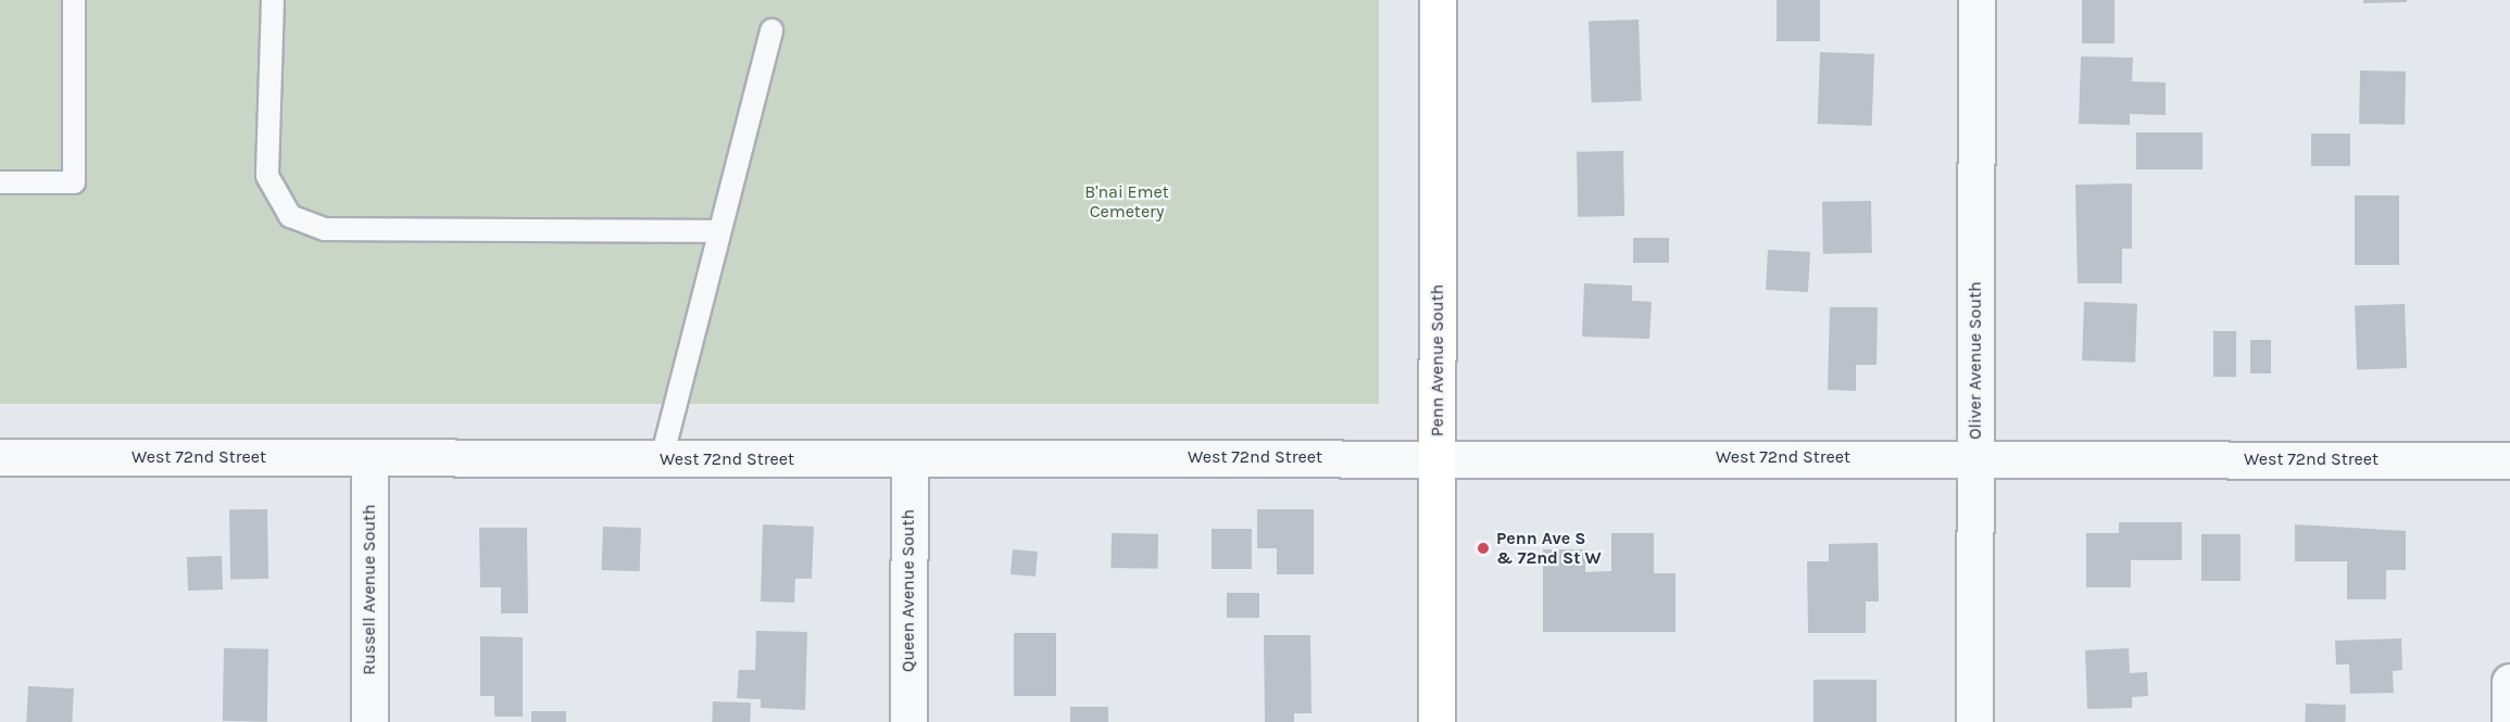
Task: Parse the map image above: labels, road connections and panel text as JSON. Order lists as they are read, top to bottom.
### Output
{
  "streets": {
    "main road": ["Penn Avenue South"],
    "street": [
      "Oliver Avenue South",
      "West 72nd Street",
      "Russell Avenue South",
      "Queen Avenue South"
    ]
  },
  "crossings": [
    ["Penn Avenue South", "West 72nd Street"],
    ["Oliver Avenue South", "West 72nd Street"],
    ["West 72nd Street", "Russell Avenue South"],
    ["West 72nd Street", "Queen Avenue South"]
  ],
  "parks": ["B'nai Emet Cemetery"],
  "places": ["Penn Ave S & 72nd St W"]
}
